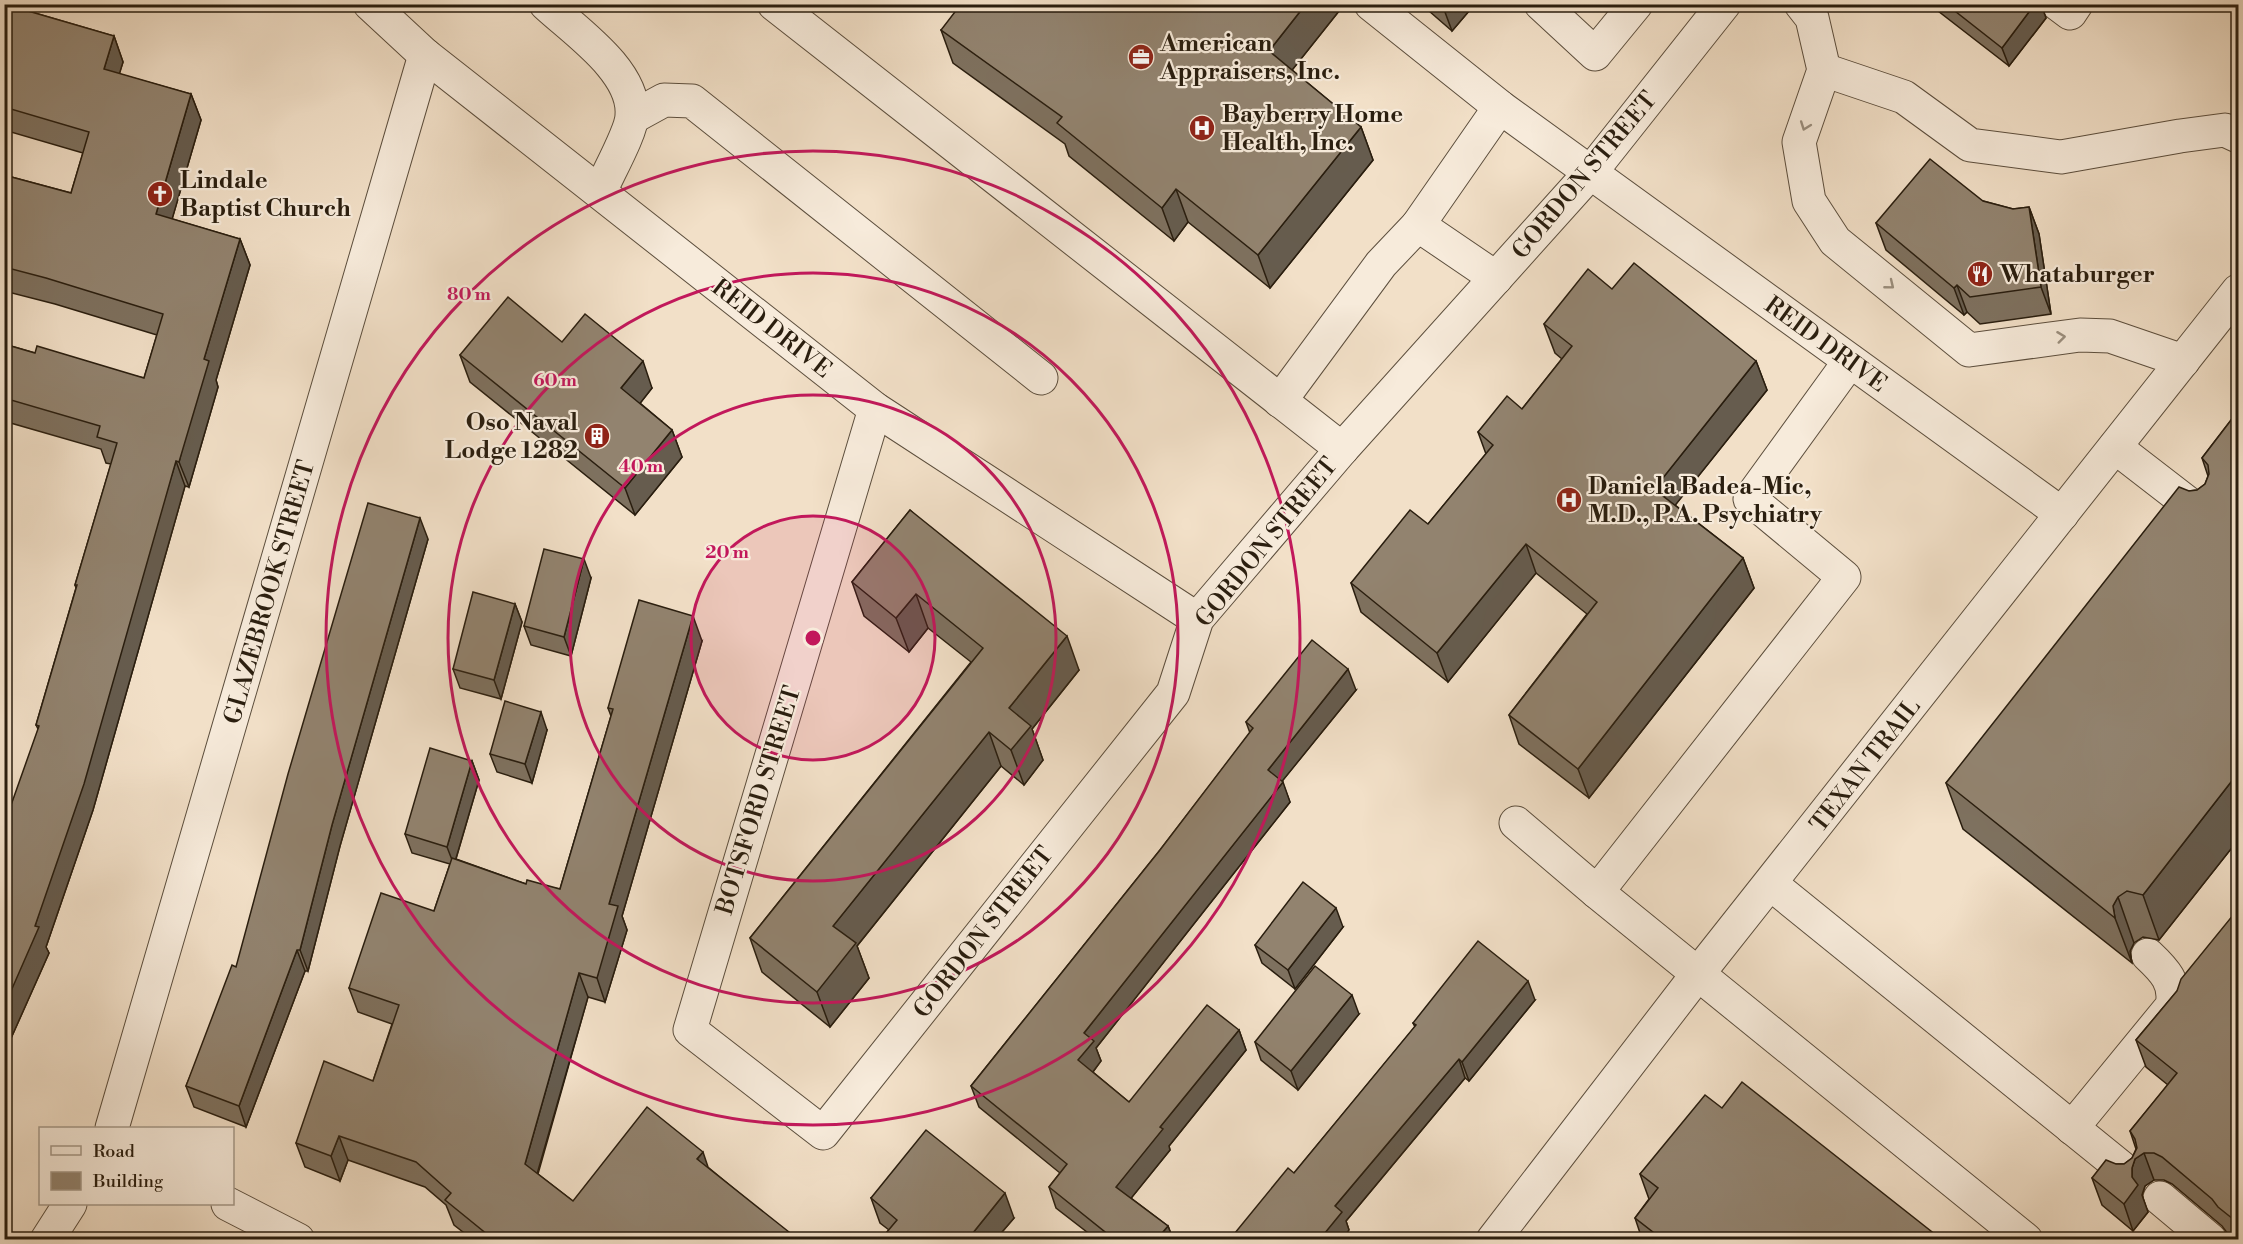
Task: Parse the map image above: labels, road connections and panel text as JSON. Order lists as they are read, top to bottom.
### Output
{
  "streets": {
    "street": [
      "GORDON STREET",
      "REID DRIVE",
      "GLAZEBROOK STREET",
      "TEXAN TRAIL",
      "BOTSFORD STREET"
    ]
  },
  "crossings": [
    ["GORDON STREET", "REID DRIVE"],
    ["GORDON STREET", "BOTSFORD STREET"],
    ["REID DRIVE", "GLAZEBROOK STREET"],
    ["REID DRIVE", "TEXAN TRAIL"],
    ["REID DRIVE", "BOTSFORD STREET"]
  ],
  "places": {
    "office": ["American Appraisers, Inc."],
    "hospital": ["Bayberry Home Health, Inc.", "Daniela Badea-Mic, M.D., P.A. Psychiatry"],
    "church": ["Lindale Baptist Church"],
    "restaurant": ["Whataburger"],
    "building": ["Oso Naval Lodge 1282"]
  },
  "legend": ["Road", "Building"],
  "rings": [
    "80 m",
    "60 m",
    "40 m",
    "20 m"
  ]
}
